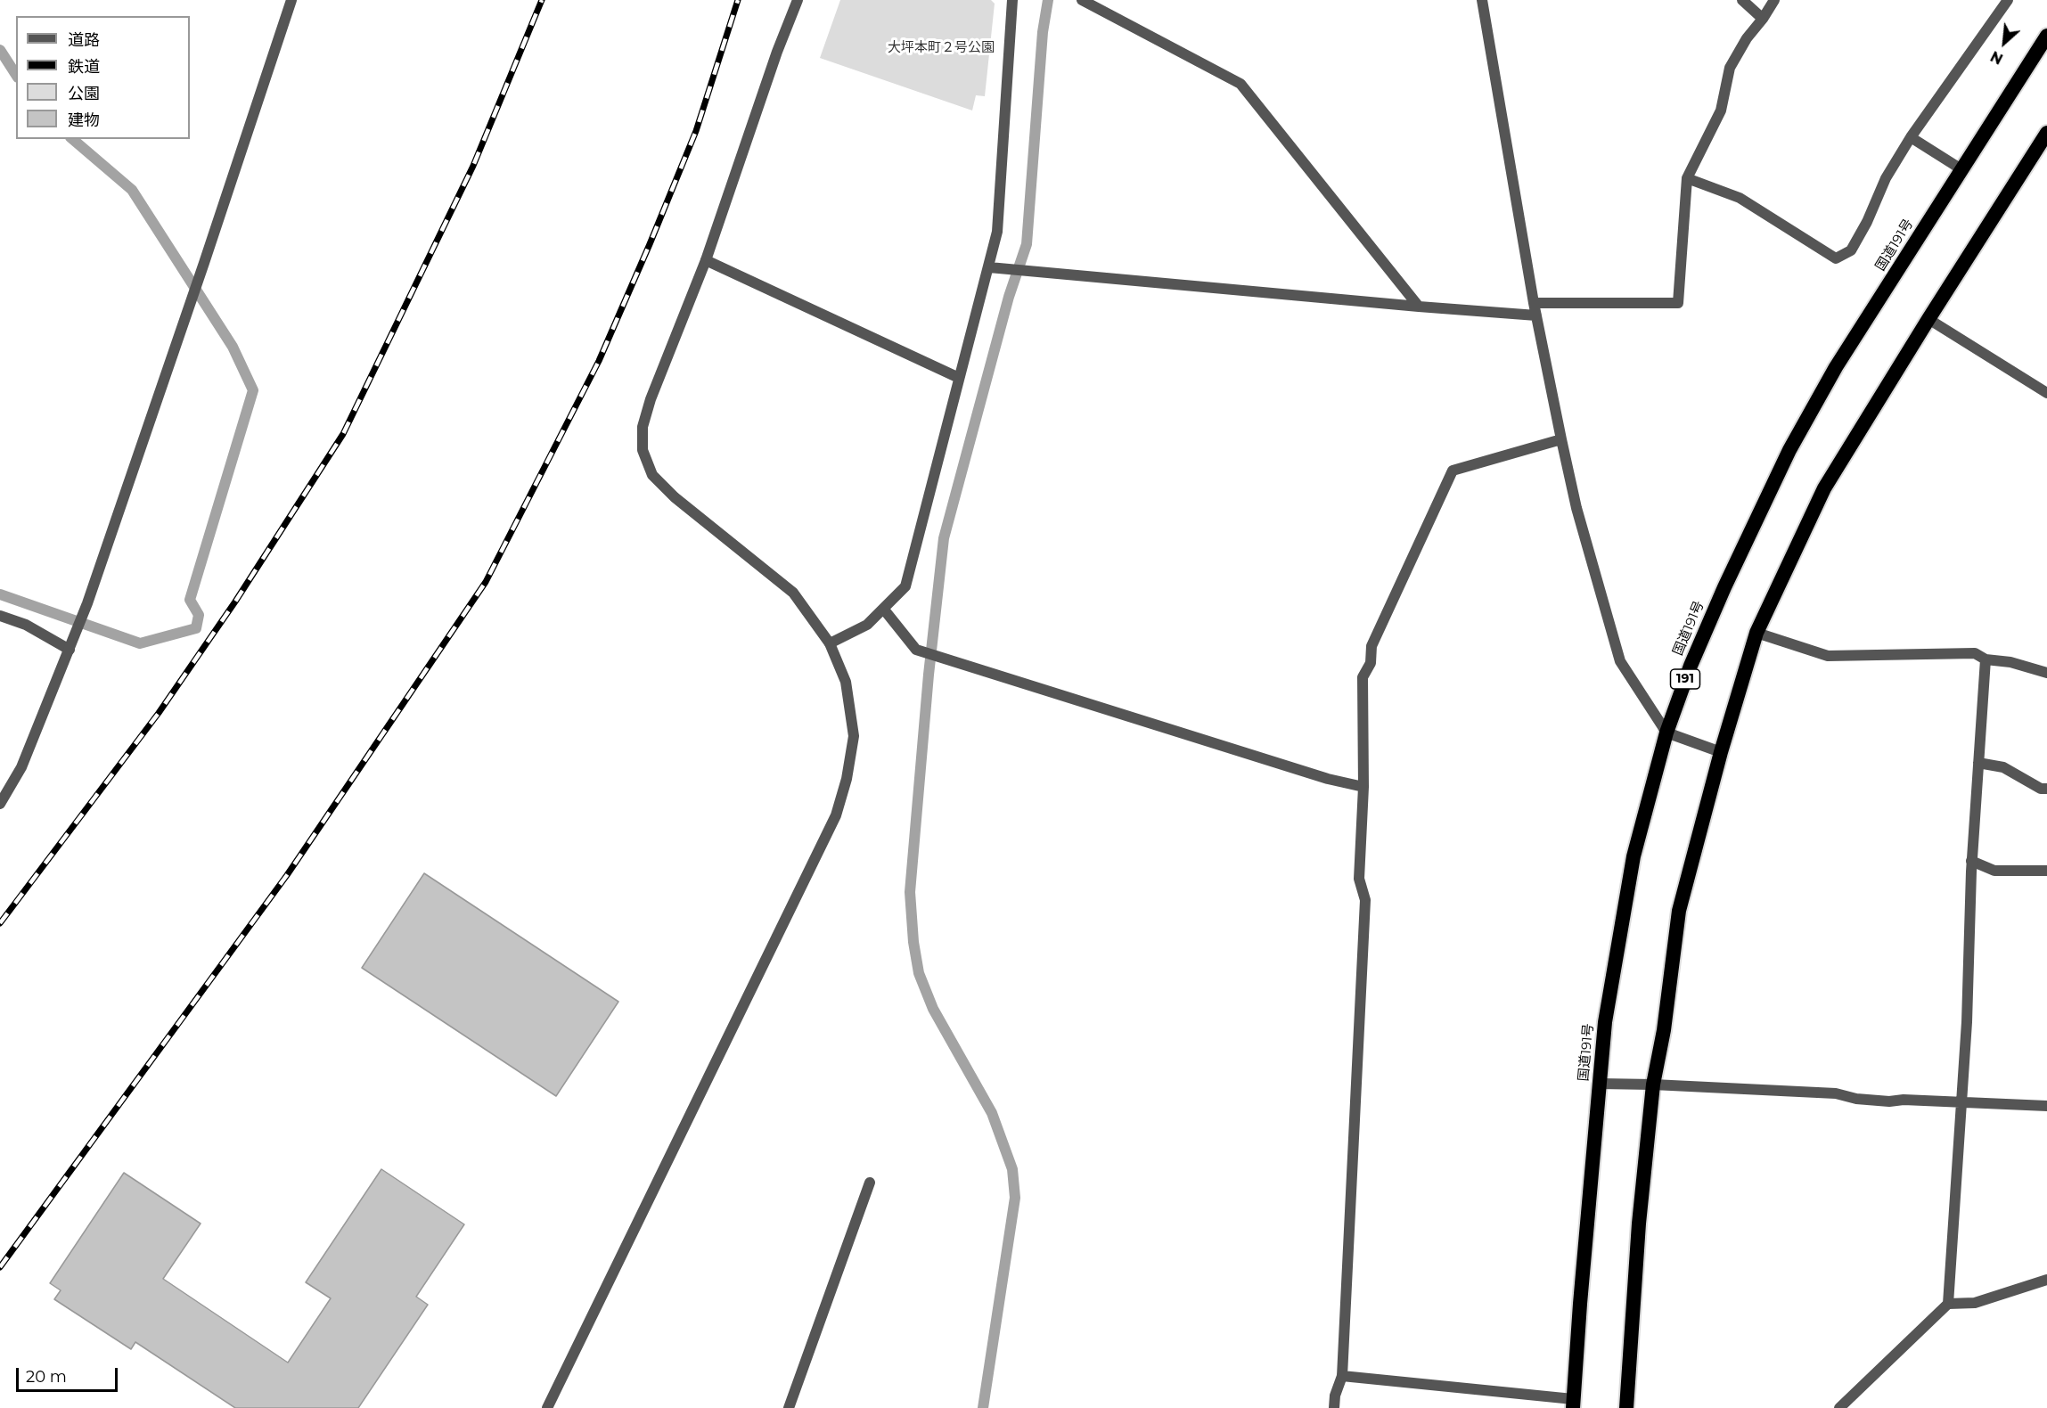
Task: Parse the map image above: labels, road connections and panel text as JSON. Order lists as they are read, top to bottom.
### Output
{
  "streets": {
    "highway": ["国道191号", "191"]
  },
  "parks": ["大坪本町２号公園"],
  "legend": [
    "道路",
    "鉄道",
    "公園",
    "建物"
  ],
  "scale_bar": "20 m",
  "north": "bottom left"
}
